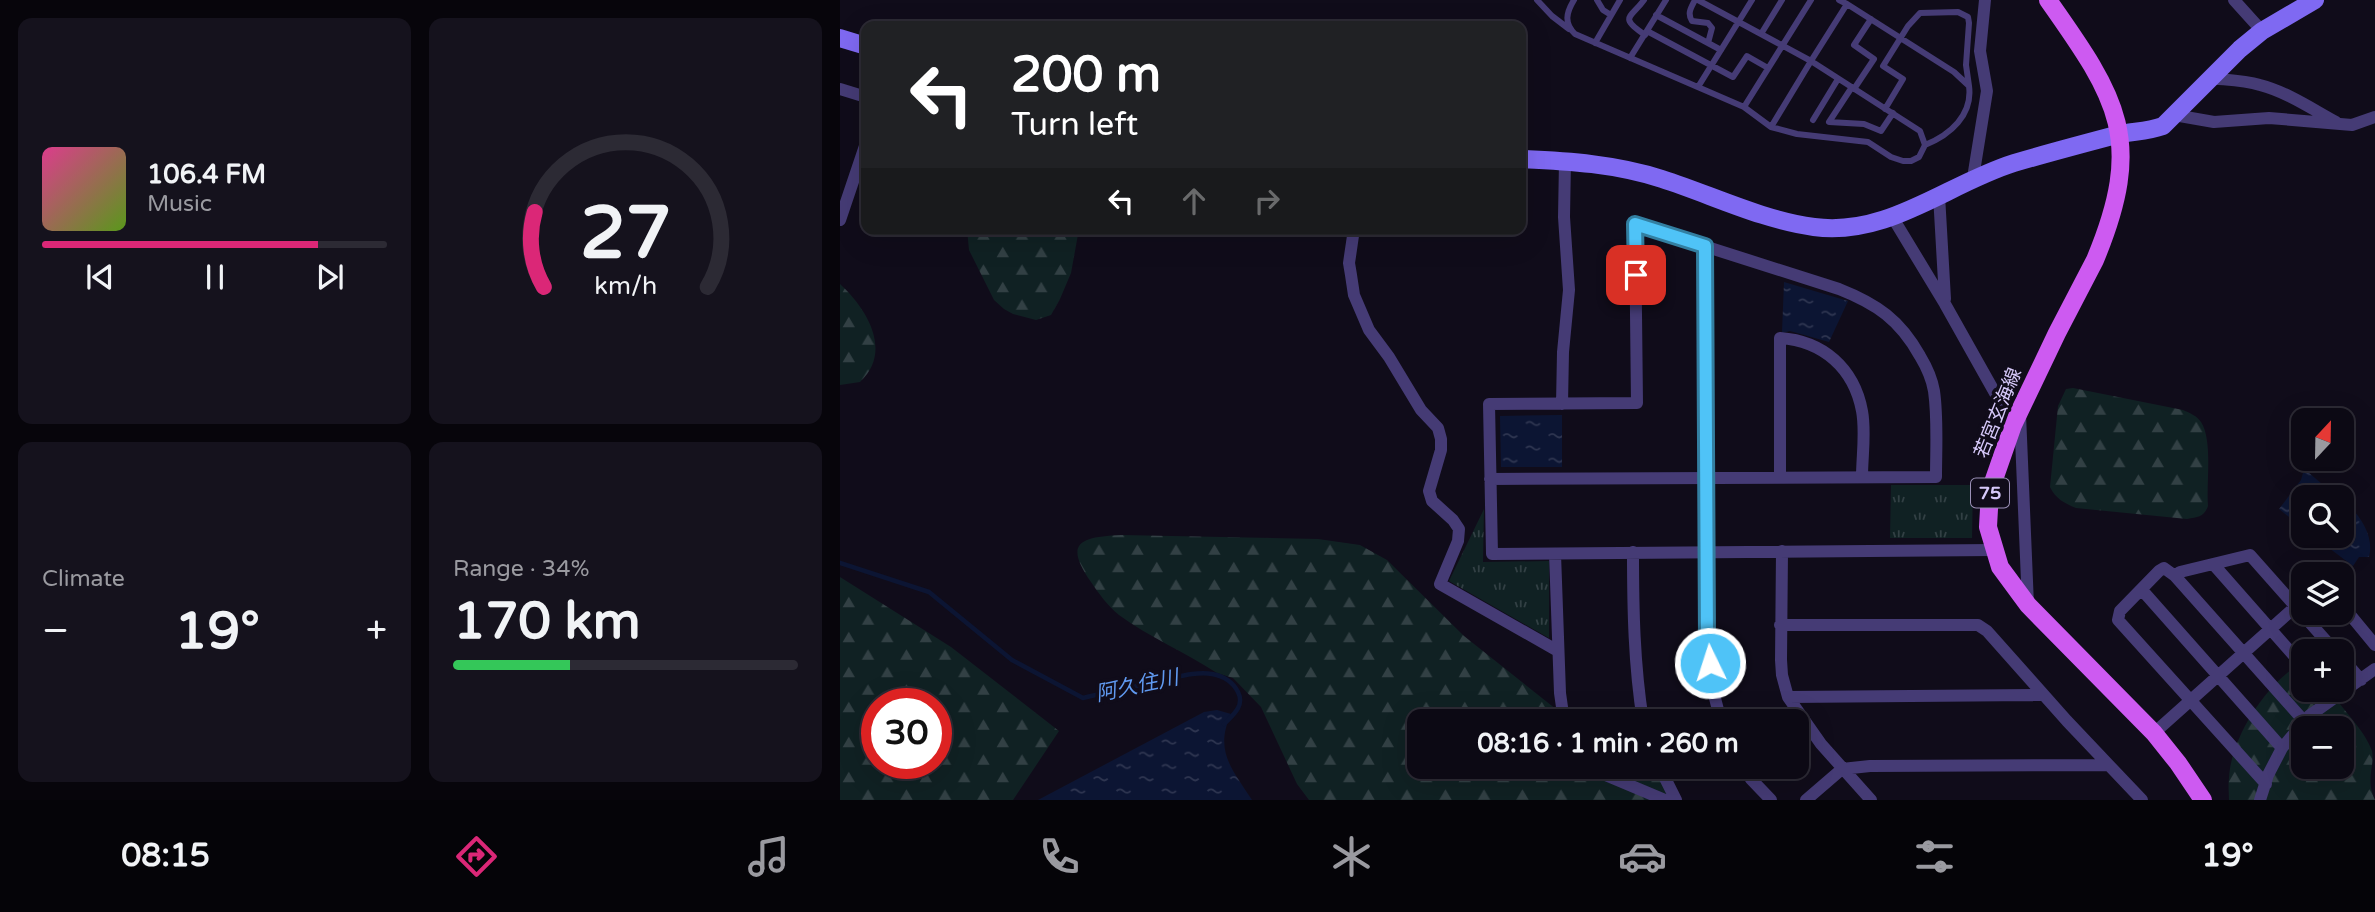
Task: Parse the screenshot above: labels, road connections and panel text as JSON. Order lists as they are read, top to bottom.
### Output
{
  "streets": {
    "main road": ["若宮玄海線", "75"]
  },
  "water": ["阿久住川"],
  "north": "top",
  "page": {
    "turn": ["200 m", "Turn left"],
    "song": ["106.4 FM", "Music"],
    "map_buttons": ["+", "−"],
    "tile": [
      "Climate",
      ["Range · 34%", "170 km"]
    ],
    "heat": ["−", "19°", "+"],
    "limit": "30",
    "trip": "08:16 · 1 min · 260 m",
    "tabs": ["08:15", "19°"],
    "gauge": ["27", "km/h"]
  }
}
